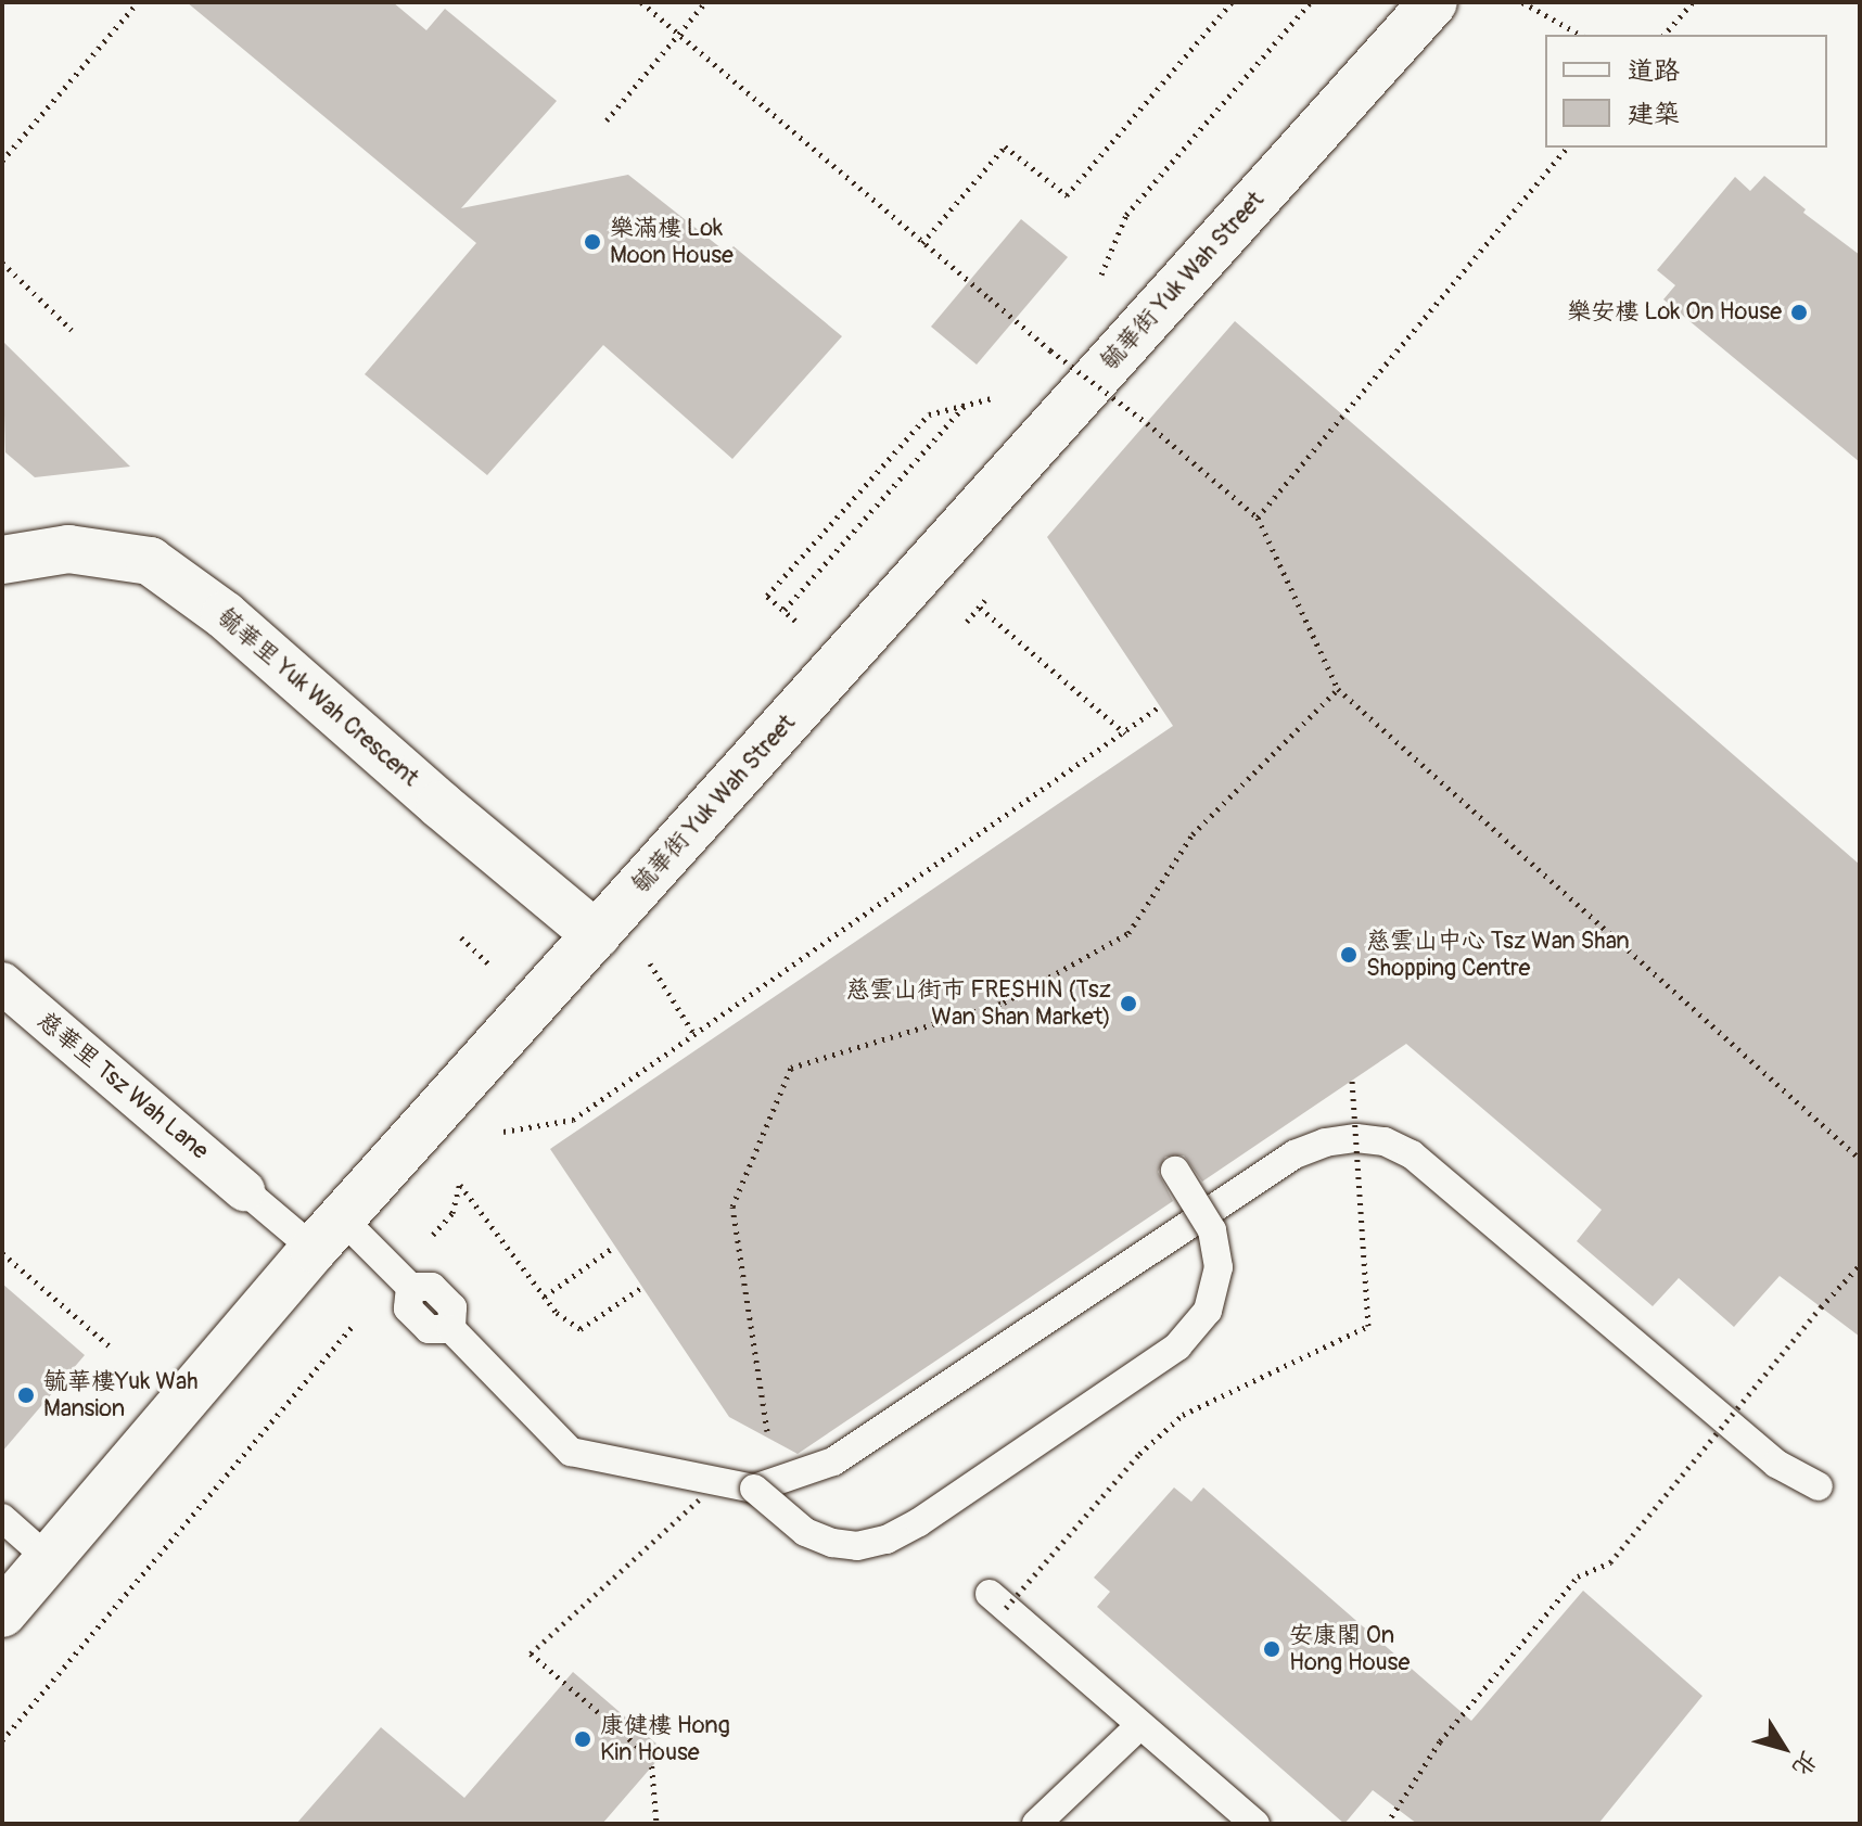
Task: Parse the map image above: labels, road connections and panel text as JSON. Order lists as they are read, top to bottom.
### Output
{
  "streets": {
    "street": ["毓華街 Yuk Wah Street", "毓華里 Yuk Wah Crescent", "慈華里 Tsz Wah Lane"]
  },
  "crossings": [
    ["毓華街 Yuk Wah Street", "毓華里 Yuk Wah Crescent"]
  ],
  "places": [
    "樂滿樓 Lok Moon House",
    "樂安樓 Lok On House",
    "慈雲山中心 Tsz Wan Shan Shopping Centre",
    "慈雲山街市 FRESHIN (Tsz Wan Shan Market)",
    "毓華樓Yuk Wah Mansion",
    "安康閣 On Hong House",
    "康健樓 Hong Kin House"
  ],
  "legend": ["道路", "建築"],
  "north": "bottom right"
}
